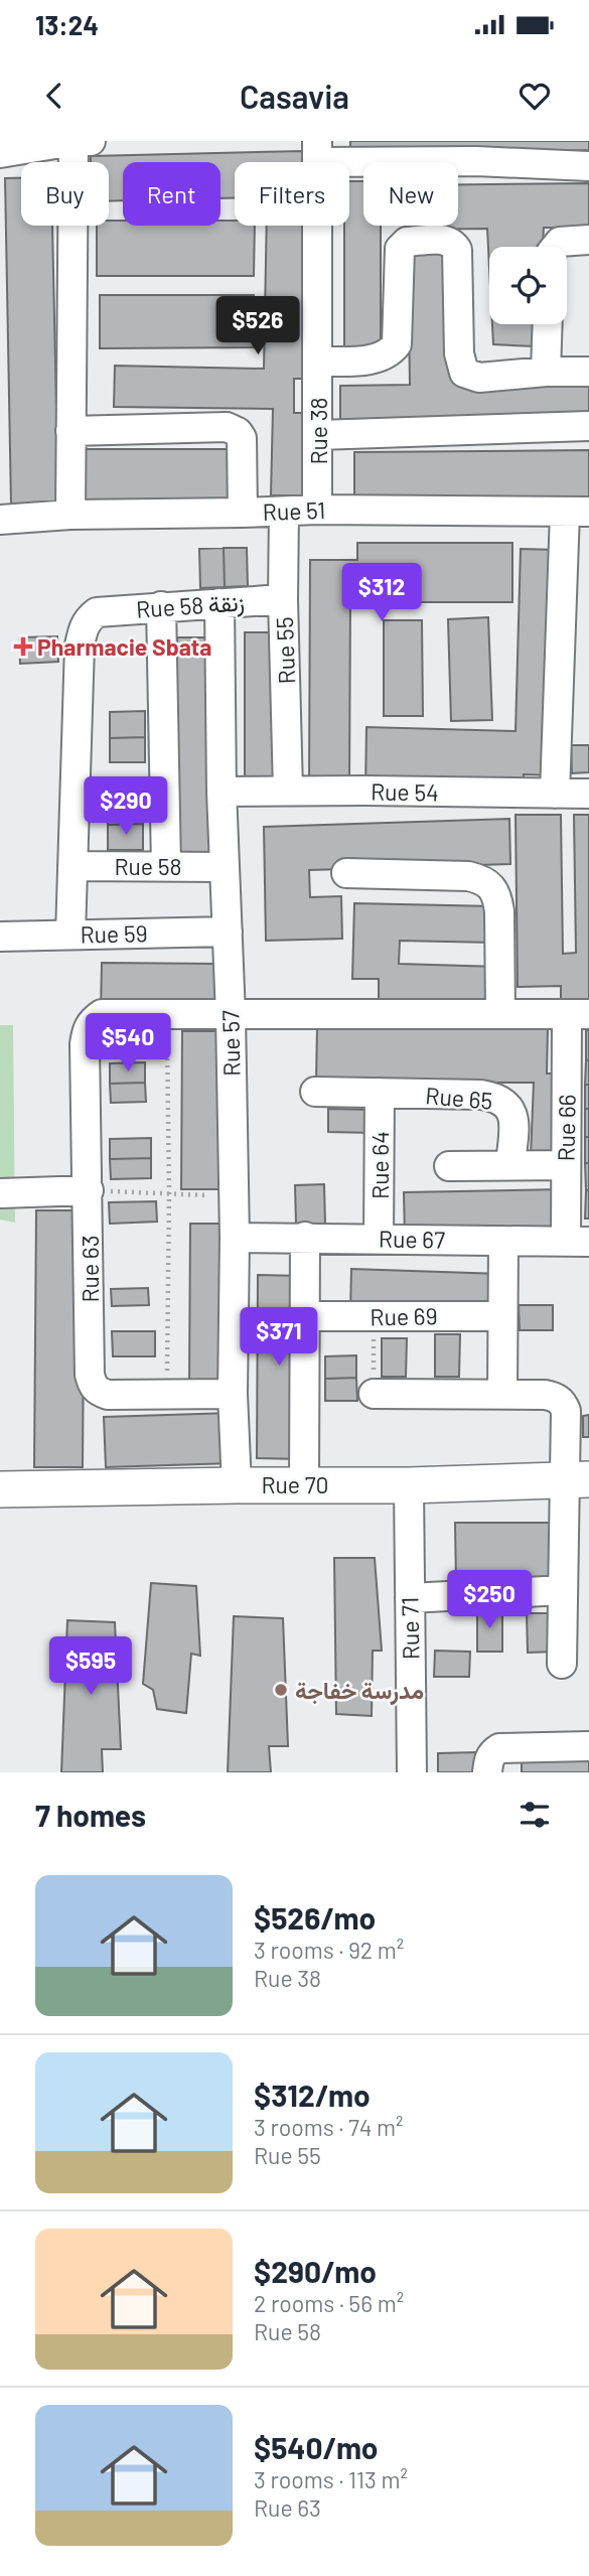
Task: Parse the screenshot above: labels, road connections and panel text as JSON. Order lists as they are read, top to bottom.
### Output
{
  "streets": {
    "street": [
      "Rue 38",
      "Rue 51",
      "Rue 58 زنقة",
      "Rue 55",
      "Rue 54",
      "Rue 58",
      "Rue 59",
      "Rue 57",
      "Rue 65",
      "Rue 66",
      "Rue 64",
      "Rue 67",
      "Rue 63",
      "Rue 69",
      "Rue 70",
      "Rue 71"
    ]
  },
  "crossings": [
    ["Rue 38", "Rue 51"],
    ["Rue 51", "Rue 55"],
    ["Rue 58 زنقة", "Rue 55"],
    ["Rue 58 زنقة", "Rue 58"],
    ["Rue 58 زنقة", "Rue 57"],
    ["Rue 55", "Rue 54"],
    ["Rue 54", "Rue 57"],
    ["Rue 58", "Rue 57"],
    ["Rue 59", "Rue 57"],
    ["Rue 57", "Rue 67"],
    ["Rue 57", "Rue 63"],
    ["Rue 57", "Rue 70"],
    ["Rue 65", "Rue 64"],
    ["Rue 66", "Rue 67"],
    ["Rue 64", "Rue 67"],
    ["Rue 70", "Rue 71"]
  ],
  "places": {
    "health": ["Pharmacie Sbata"],
    "other": ["مدرسة خفاجة"]
  },
  "page": {
    "status": "13:24",
    "header": "Casavia",
    "chip": [
      "Buy",
      "Rent",
      "Filters",
      "New"
    ],
    "price": [
      "$526",
      "$312",
      "$290",
      "$540",
      "$371",
      "$250",
      "$595"
    ],
    "heading": "7 homes",
    "list": [
      {
        "name": "$526/mo",
        "note": "3 rooms · 92 m² · Rue 38"
      },
      {
        "name": "$312/mo",
        "note": "3 rooms · 74 m² · Rue 55"
      },
      {
        "name": "$290/mo",
        "note": "2 rooms · 56 m² · Rue 58"
      },
      {
        "name": "$540/mo",
        "note": "3 rooms · 113 m² · Rue 63"
      }
    ]
  }
}
